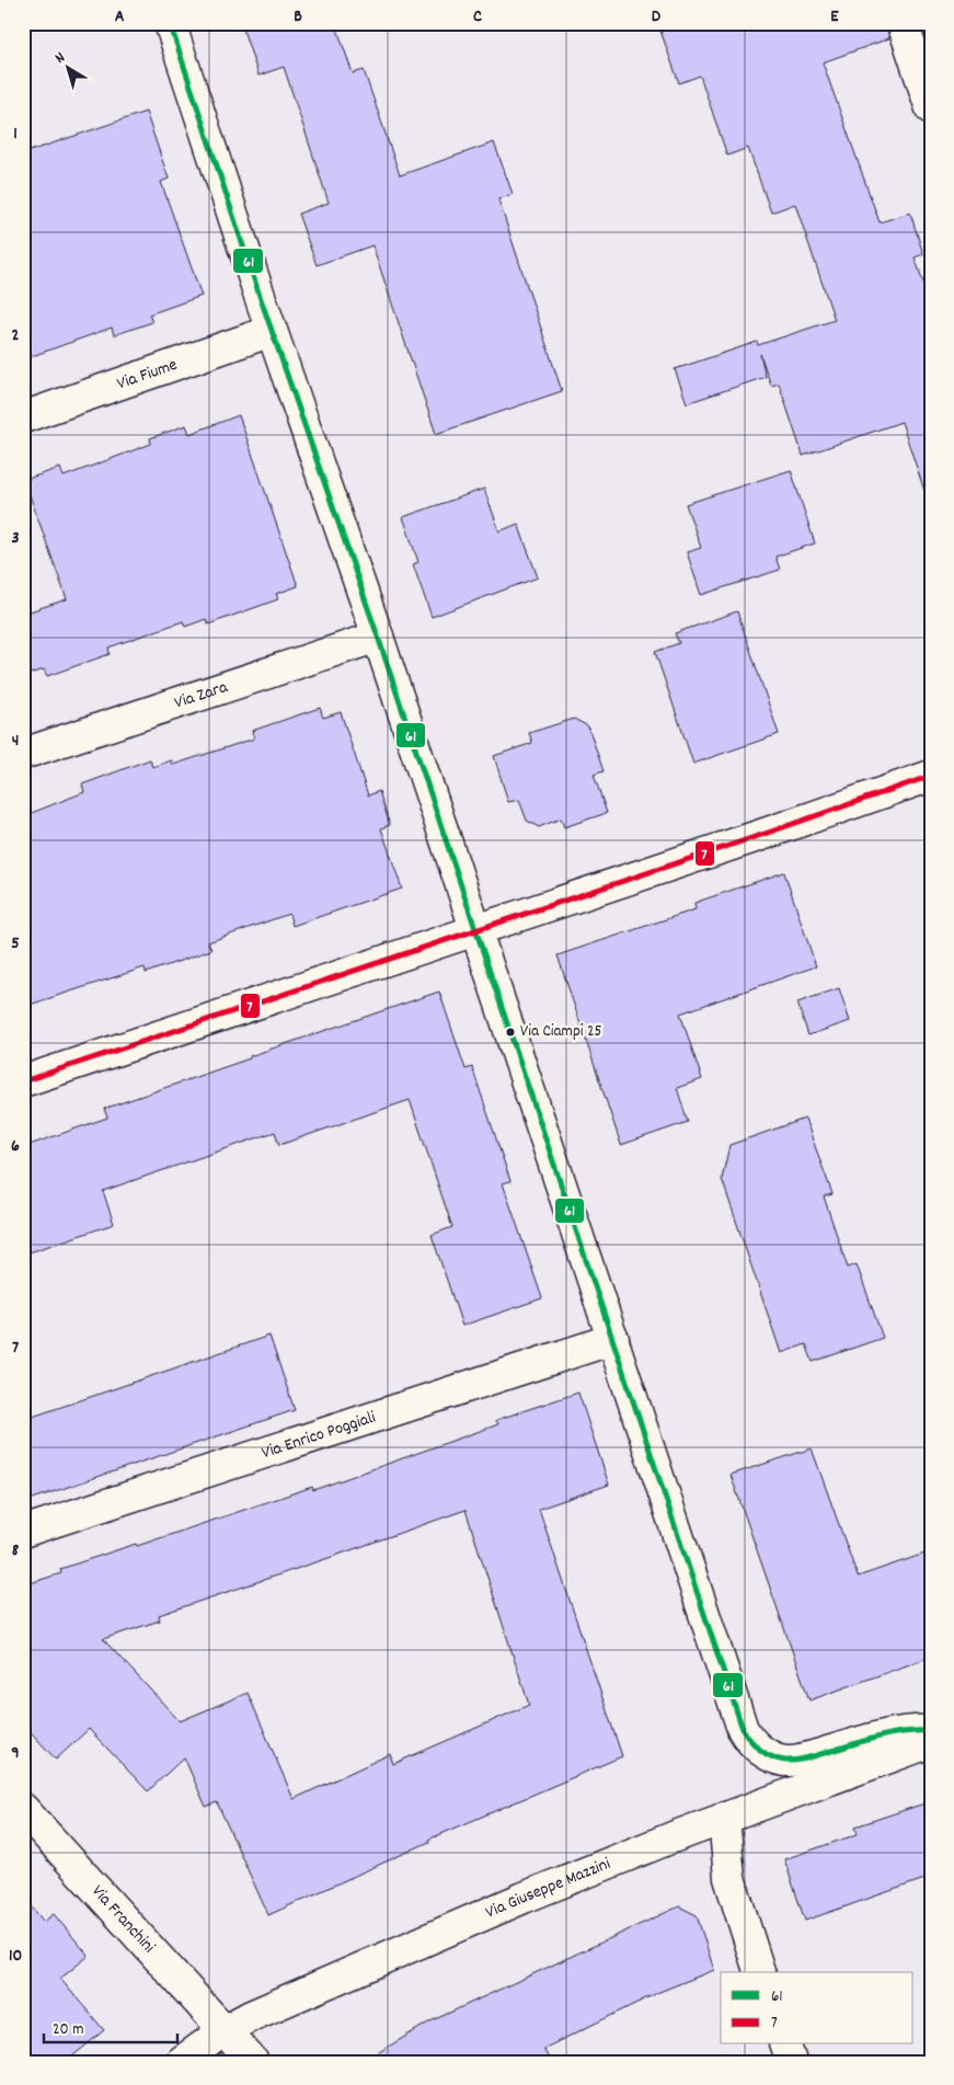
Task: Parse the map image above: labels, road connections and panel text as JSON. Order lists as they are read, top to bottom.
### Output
{
  "streets": {
    "street": [
      "Via Fiume",
      "Via Zara",
      "Via Enrico Poggiali",
      "Via Giuseppe Mazzini",
      "Via Franchini"
    ]
  },
  "crossings": [
    ["Via Giuseppe Mazzini", "Via Franchini"]
  ],
  "places": ["Via Ciampi 25"],
  "lines": ["transit line 61", "transit line 7"],
  "legend": ["61", "7"],
  "scale_bar": "20 m",
  "north": "top left",
  "grid": {
    "columns": [
      "A",
      "B",
      "C",
      "D",
      "E"
    ],
    "rows": [
      "1",
      "2",
      "3",
      "4",
      "5",
      "6",
      "7",
      "8",
      "9",
      "10"
    ]
  }
}
